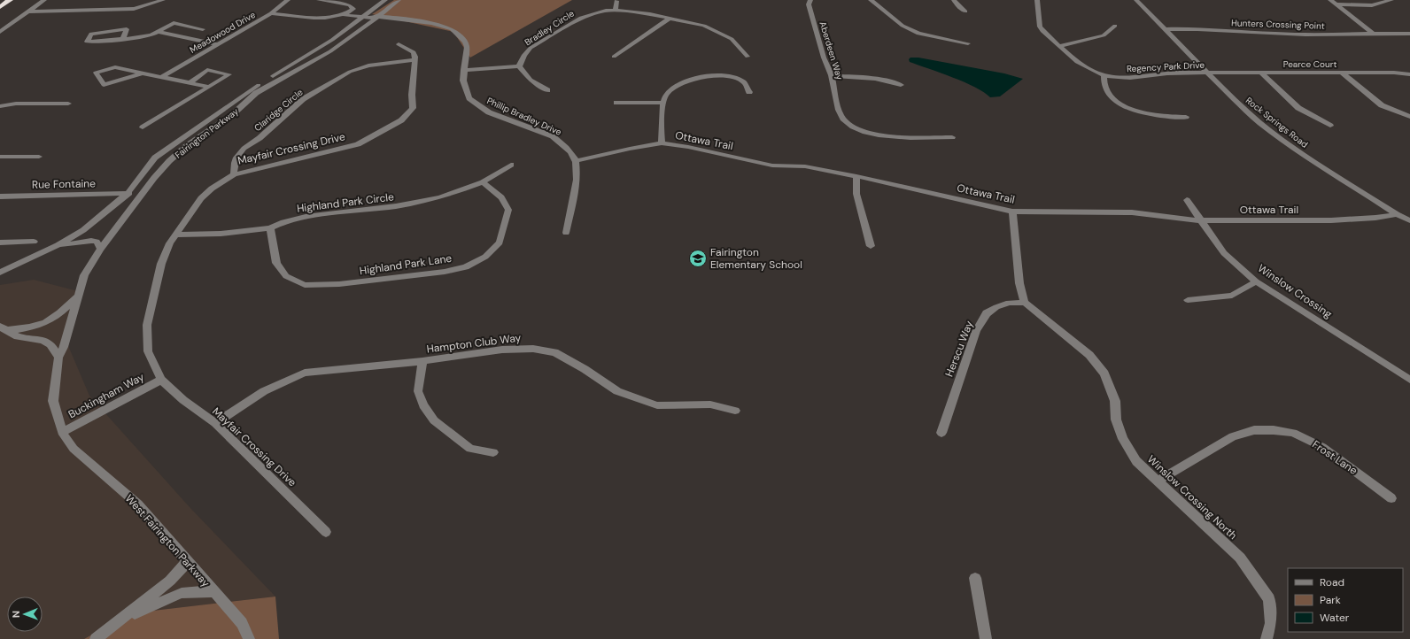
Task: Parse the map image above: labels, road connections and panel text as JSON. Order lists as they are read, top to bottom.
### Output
{
  "streets": {
    "street": [
      "Hunters Crossing Point",
      "Bradley Circle",
      "Meadowood Drive",
      "Aberdeen Way",
      "Pearce Court",
      "Regency Park Drive",
      "Claridge Circle",
      "Phillip Bradley Drive",
      "Rock Springs Road",
      "Fairington Parkway",
      "Ottawa Trail",
      "Mayfair Crossing Drive",
      "Rue Fontaine",
      "Highland Park Circle",
      "Highland Park Lane",
      "Winslow Crossing",
      "Hampton Club Way",
      "Herscu Way",
      "Buckingham Way",
      "Frost Lane",
      "Winslow Crossing North",
      "West Fairington Parkway"
    ]
  },
  "crossings": [
    ["Hunters Crossing Point", "Rock Springs Road"],
    ["Meadowood Drive", "Phillip Bradley Drive"],
    ["Pearce Court", "Regency Park Drive"],
    ["Pearce Court", "Rock Springs Road"],
    ["Regency Park Drive", "Rock Springs Road"],
    ["Claridge Circle", "Mayfair Crossing Drive"],
    ["Phillip Bradley Drive", "Fairington Parkway"],
    ["Phillip Bradley Drive", "Ottawa Trail"],
    ["Rock Springs Road", "Ottawa Trail"],
    ["Fairington Parkway", "Rue Fontaine"],
    ["Fairington Parkway", "West Fairington Parkway"],
    ["Ottawa Trail", "Winslow Crossing"],
    ["Mayfair Crossing Drive", "Highland Park Circle"],
    ["Mayfair Crossing Drive", "Hampton Club Way"],
    ["Mayfair Crossing Drive", "Buckingham Way"],
    ["Highland Park Circle", "Highland Park Lane"],
    ["Herscu Way", "Winslow Crossing North"],
    ["Buckingham Way", "West Fairington Parkway"],
    ["Frost Lane", "Winslow Crossing North"]
  ],
  "places": {
    "school or university": ["Fairington Elementary School"]
  },
  "legend": ["Road", "Park", "Water"],
  "north": "left"
}
